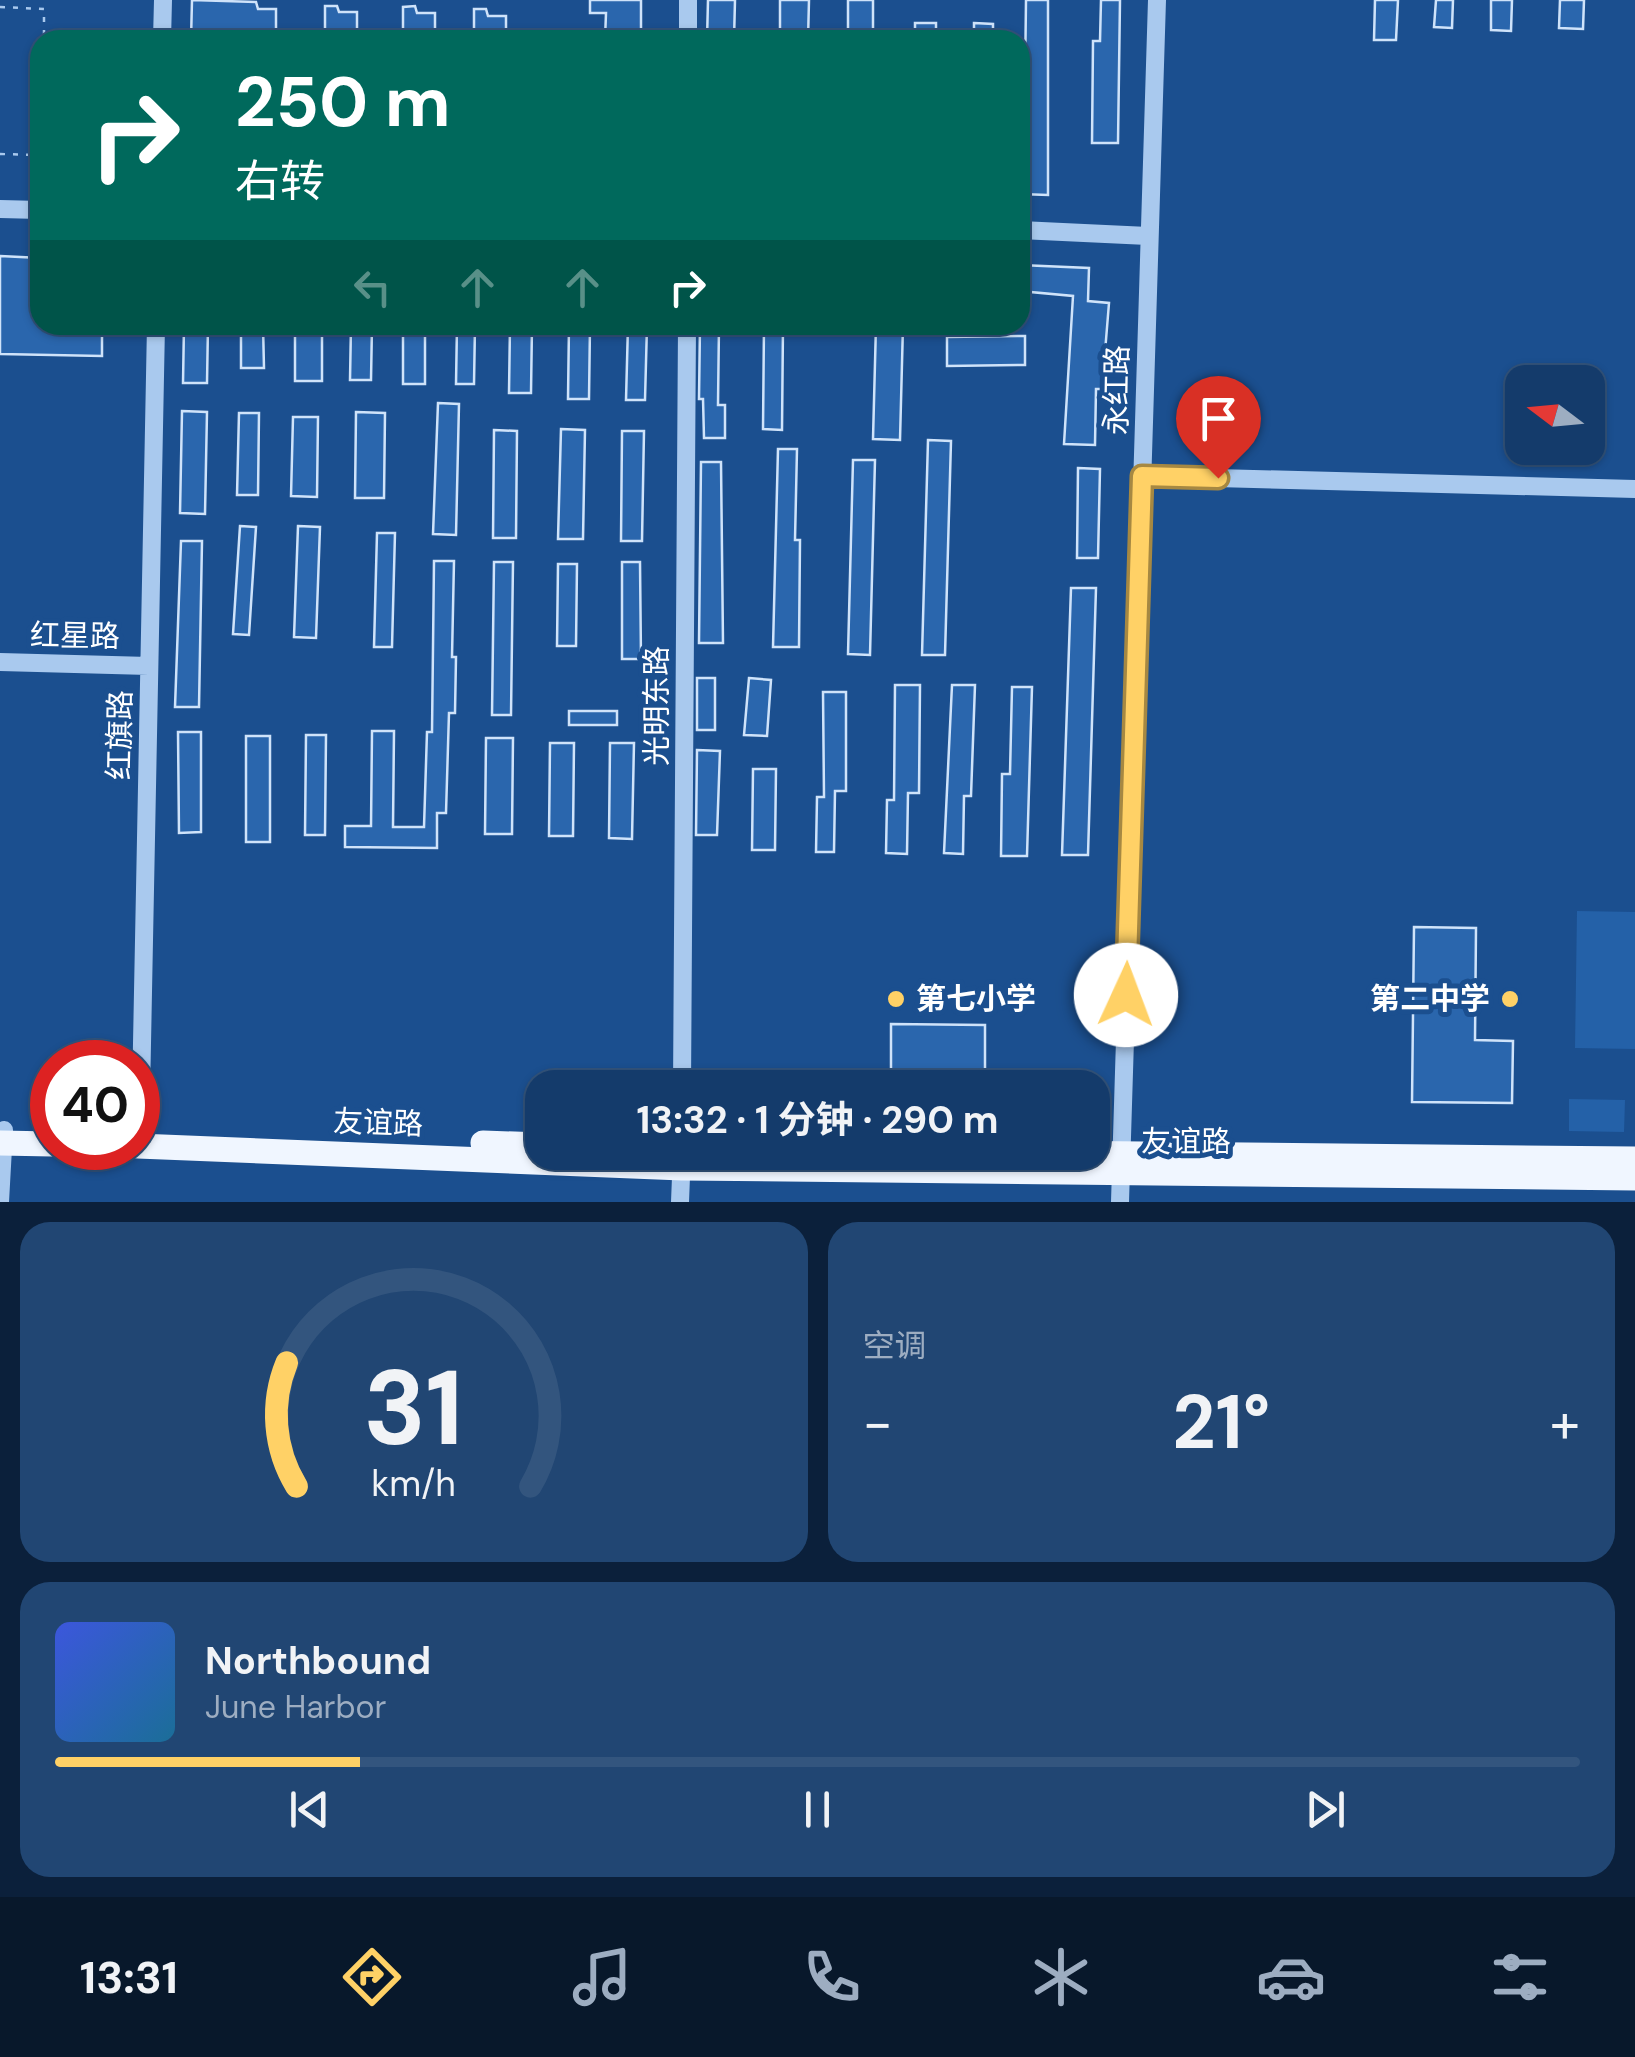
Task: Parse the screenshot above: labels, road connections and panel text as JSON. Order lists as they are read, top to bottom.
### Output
{
  "streets": {
    "main road": ["友谊路"],
    "street": [
      "永红路",
      "红星路",
      "光明东路",
      "红旗路"
    ]
  },
  "crossings": [
    ["永红路", "友谊路"],
    ["红星路", "红旗路"]
  ],
  "places": ["第七小学", "第二中学"],
  "north": "left",
  "page": {
    "turn": ["250 m", "右转"],
    "limit": "40",
    "trip": "13:32 · 1 分钟 · 290 m",
    "tile": "空调",
    "heat": ["−", "21°", "+"],
    "song": ["Northbound", "June Harbor"],
    "tabs": "13:31",
    "gauge": ["31", "km/h"]
  }
}
